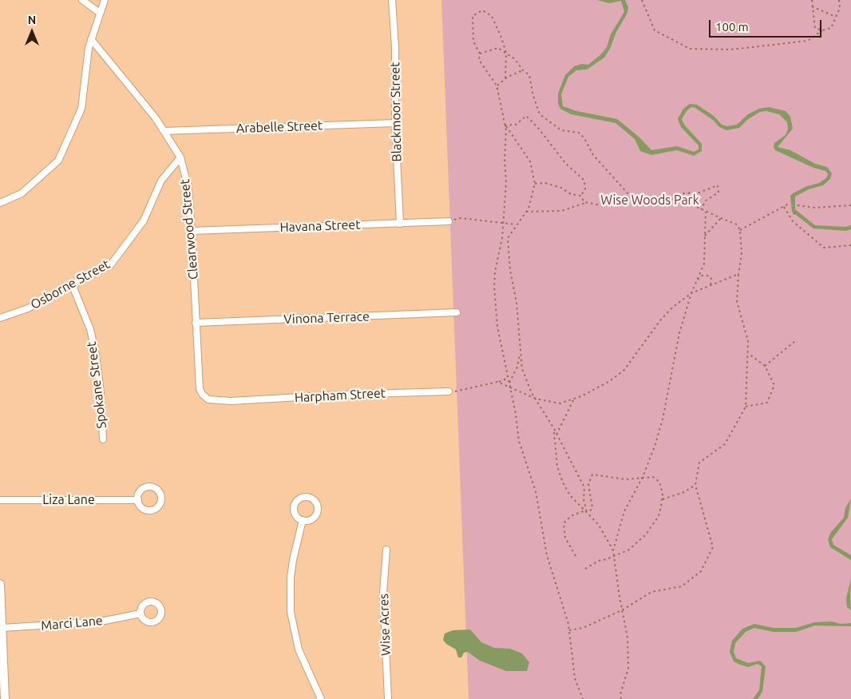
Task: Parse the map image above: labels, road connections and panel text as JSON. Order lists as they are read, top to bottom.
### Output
{
  "streets": {
    "street": [
      "Blackmoor Street",
      "Arabelle Street",
      "Havana Street",
      "Clearwood Street",
      "Osborne Street",
      "Vinona Terrace",
      "Spokane Street",
      "Harpham Street",
      "Liza Lane",
      "Marci Lane",
      "Wise Acres"
    ]
  },
  "crossings": [
    ["Blackmoor Street", "Arabelle Street"],
    ["Blackmoor Street", "Havana Street"],
    ["Arabelle Street", "Clearwood Street"],
    ["Havana Street", "Clearwood Street"],
    ["Clearwood Street", "Osborne Street"],
    ["Clearwood Street", "Vinona Terrace"],
    ["Clearwood Street", "Harpham Street"],
    ["Osborne Street", "Spokane Street"]
  ],
  "parks": ["Wise Woods Park"],
  "scale_bar": "100 m",
  "north": "top"
}
